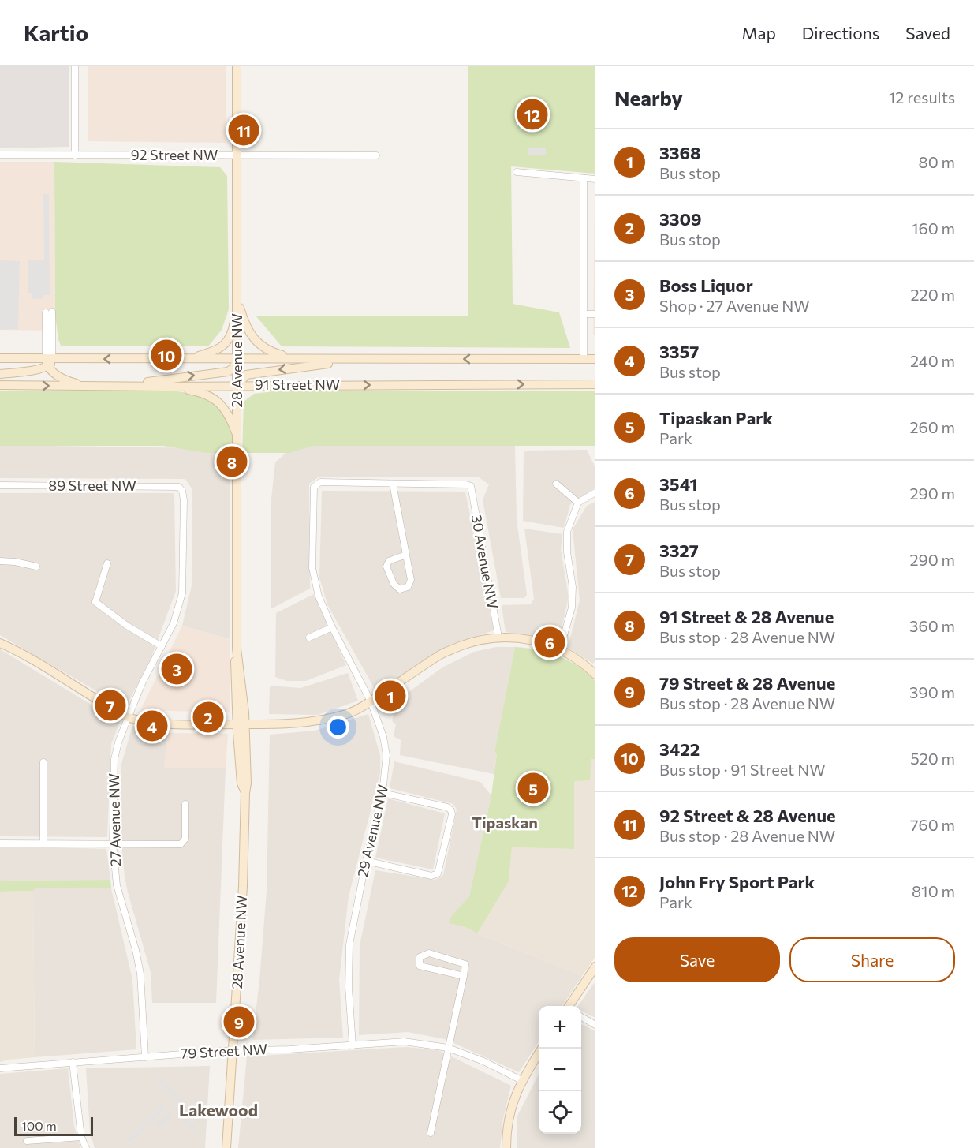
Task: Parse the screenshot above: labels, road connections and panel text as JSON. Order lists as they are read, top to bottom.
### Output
{
  "streets": {
    "street": [
      "92 Street NW",
      "28 Avenue NW",
      "91 Street NW",
      "89 Street NW",
      "30 Avenue NW",
      "27 Avenue NW",
      "29 Avenue NW",
      "79 Street NW"
    ]
  },
  "crossings": [
    ["92 Street NW", "28 Avenue NW"],
    ["28 Avenue NW", "91 Street NW"],
    ["28 Avenue NW", "79 Street NW"],
    ["89 Street NW", "27 Avenue NW"],
    ["30 Avenue NW", "29 Avenue NW"],
    ["27 Avenue NW", "79 Street NW"],
    ["29 Avenue NW", "79 Street NW"]
  ],
  "districts": ["Tipaskan", "Lakewood"],
  "scale_bar": "100 m",
  "page": {
    "header": "Kartio",
    "nav": ["Map", "Directions", "Saved"],
    "heading": ["Nearby", "12 results"],
    "pins": [
      "12",
      "11",
      "10",
      "8",
      "6",
      "3",
      "1",
      "7",
      "2",
      "4",
      "5",
      "9"
    ],
    "list": [
      {
        "mark": "1",
        "name": "3368",
        "note": "Bus stop",
        "value": "80 m"
      },
      {
        "mark": "2",
        "name": "3309",
        "note": "Bus stop",
        "value": "160 m"
      },
      {
        "mark": "3",
        "name": "Boss Liquor",
        "note": "Shop · 27 Avenue NW",
        "value": "220 m"
      },
      {
        "mark": "4",
        "name": "3357",
        "note": "Bus stop",
        "value": "240 m"
      },
      {
        "mark": "5",
        "name": "Tipaskan Park",
        "note": "Park",
        "value": "260 m"
      },
      {
        "mark": "6",
        "name": "3541",
        "note": "Bus stop",
        "value": "290 m"
      },
      {
        "mark": "7",
        "name": "3327",
        "note": "Bus stop",
        "value": "290 m"
      },
      {
        "mark": "8",
        "name": "91 Street & 28 Avenue",
        "note": "Bus stop · 28 Avenue NW",
        "value": "360 m"
      },
      {
        "mark": "9",
        "name": "79 Street & 28 Avenue",
        "note": "Bus stop · 28 Avenue NW",
        "value": "390 m"
      },
      {
        "mark": "10",
        "name": "3422",
        "note": "Bus stop · 91 Street NW",
        "value": "520 m"
      },
      {
        "mark": "11",
        "name": "92 Street & 28 Avenue",
        "note": "Bus stop · 28 Avenue NW",
        "value": "760 m"
      },
      {
        "mark": "12",
        "name": "John Fry Sport Park",
        "note": "Park",
        "value": "810 m"
      }
    ],
    "buttons": ["Save", "Share"],
    "map_buttons": ["+", "−"],
    "scale": "100 m"
  }
}
